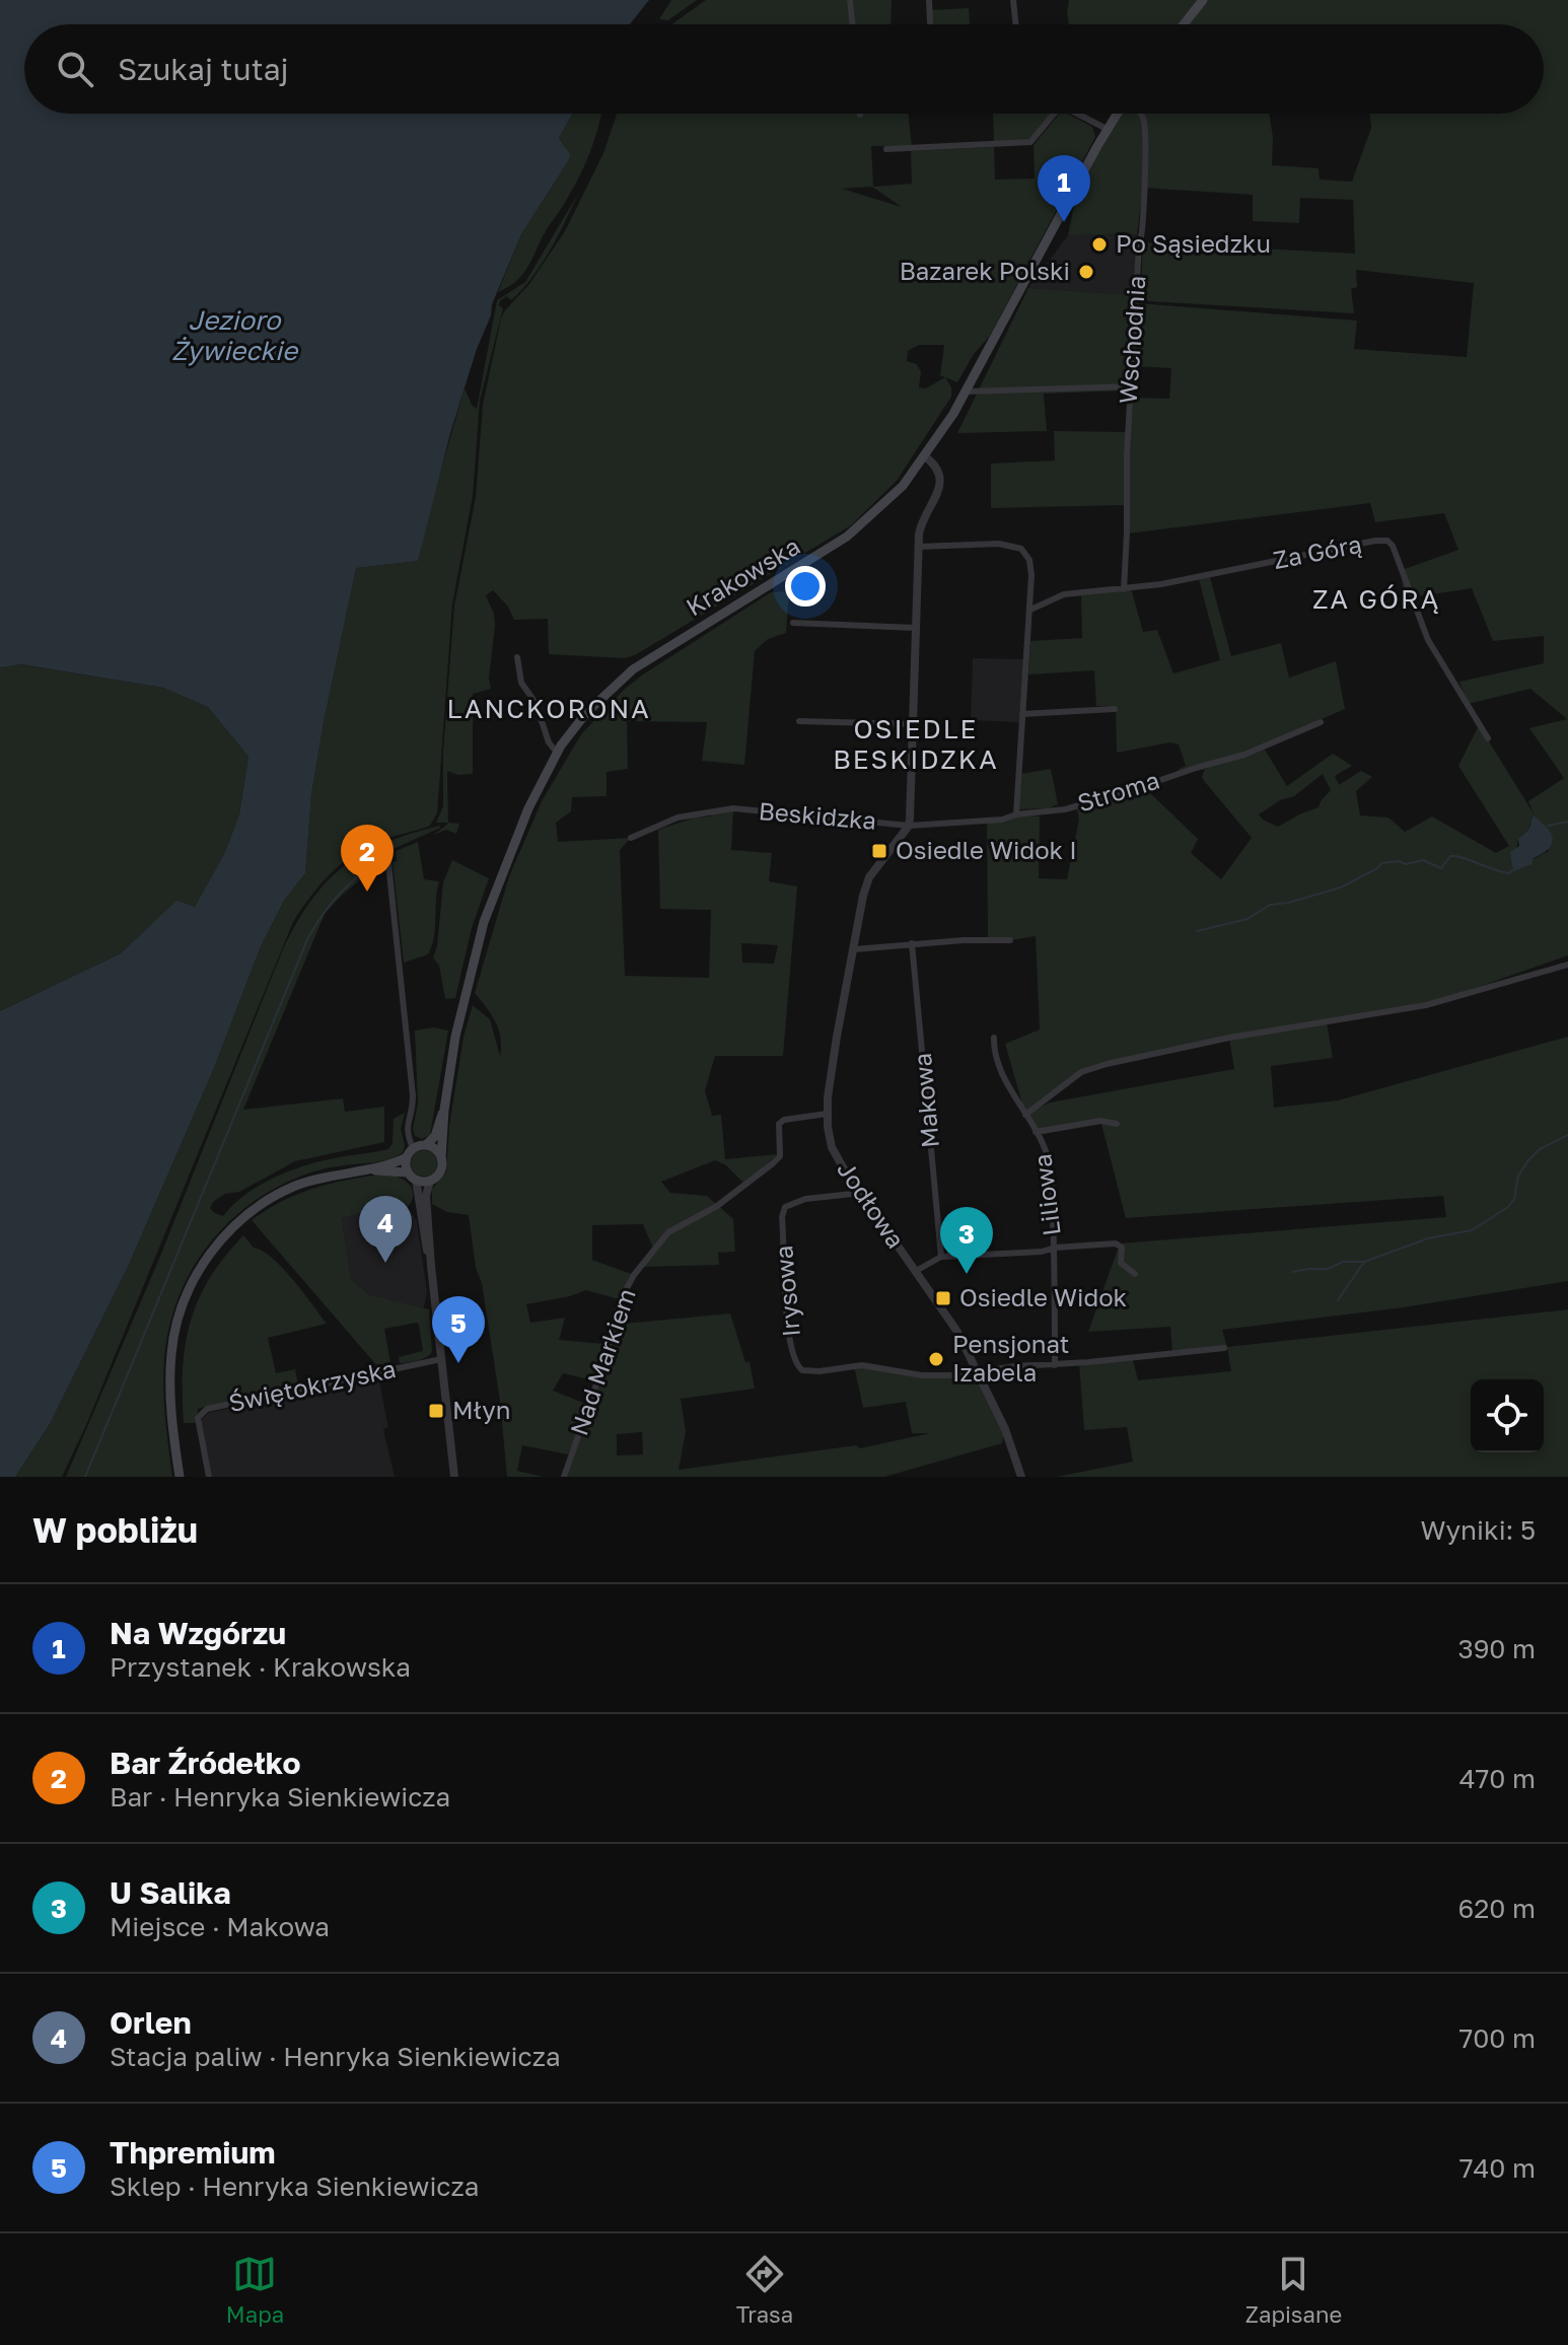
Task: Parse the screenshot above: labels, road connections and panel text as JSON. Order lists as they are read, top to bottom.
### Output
{
  "streets": {
    "main road": ["Krakowska"],
    "street": [
      "Wschodnia",
      "Za Górą",
      "Stroma",
      "Beskidzka",
      "Makowa",
      "Liliowa",
      "Jodłowa",
      "Irysowa",
      "Nad Markiem",
      "Świętokrzyska"
    ]
  },
  "crossings": [
    ["Wschodnia", "Za Górą"],
    ["Krakowska", "Beskidzka"],
    ["Stroma", "Beskidzka"],
    ["Stroma", "Jodłowa"],
    ["Beskidzka", "Jodłowa"],
    ["Jodłowa", "Irysowa"],
    ["Jodłowa", "Nad Markiem"]
  ],
  "districts": ["ZA GÓRĄ", "LANCKORONA", "OSIEDLE BESKIDZKA"],
  "water": ["Jezioro Żywieckie"],
  "places": {
    "other": ["Po Sąsiedzku", "Bazarek Polski", "Pensjonat Izabela"],
    "transit": ["Osiedle Widok I", "Osiedle Widok", "Młyn"]
  },
  "page": {
    "search": "Szukaj tutaj",
    "pins": [
      "1",
      "2",
      "4",
      "3",
      "5"
    ],
    "heading": ["W pobliżu", "Wyniki: 5"],
    "list": [
      {
        "mark": "1",
        "name": "Na Wzgórzu",
        "note": "Przystanek · Krakowska",
        "value": "390 m"
      },
      {
        "mark": "2",
        "name": "Bar Źródełko",
        "note": "Bar · Henryka Sienkiewicza",
        "value": "470 m"
      },
      {
        "mark": "3",
        "name": "U Salika",
        "note": "Miejsce · Makowa",
        "value": "620 m"
      },
      {
        "mark": "4",
        "name": "Orlen",
        "note": "Stacja paliw · Henryka Sienkiewicza",
        "value": "700 m"
      },
      {
        "mark": "5",
        "name": "Thpremium",
        "note": "Sklep · Henryka Sienkiewicza",
        "value": "740 m"
      }
    ],
    "nav": ["Mapa", "Trasa", "Zapisane"]
  }
}
